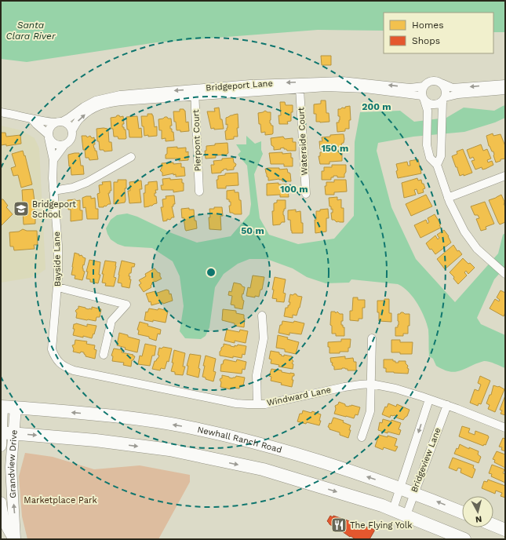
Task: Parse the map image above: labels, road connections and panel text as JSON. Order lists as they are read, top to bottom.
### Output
{
  "streets": {
    "main road": ["Newhall Ranch Road"],
    "street": [
      "Bridgeport Lane",
      "Pierpont Court",
      "Waterside Court",
      "Bayside Lane",
      "Windward Lane",
      "Bridgeview Lane",
      "Grandview Drive"
    ]
  },
  "crossings": [
    ["Bridgeport Lane", "Pierpont Court"],
    ["Bridgeport Lane", "Waterside Court"],
    ["Bridgeport Lane", "Bayside Lane"],
    ["Bayside Lane", "Windward Lane"],
    ["Windward Lane", "Bridgeview Lane"],
    ["Newhall Ranch Road", "Bridgeview Lane"],
    ["Newhall Ranch Road", "Grandview Drive"]
  ],
  "water": ["Santa Clara River"],
  "parks": ["Marketplace Park"],
  "places": {
    "school or university": ["Bridgeport School"],
    "restaurant": ["The Flying Yolk"]
  },
  "legend": ["Homes", "Shops"],
  "north": "bottom",
  "rings": [
    "200 m",
    "150 m",
    "100 m",
    "50 m"
  ]
}
